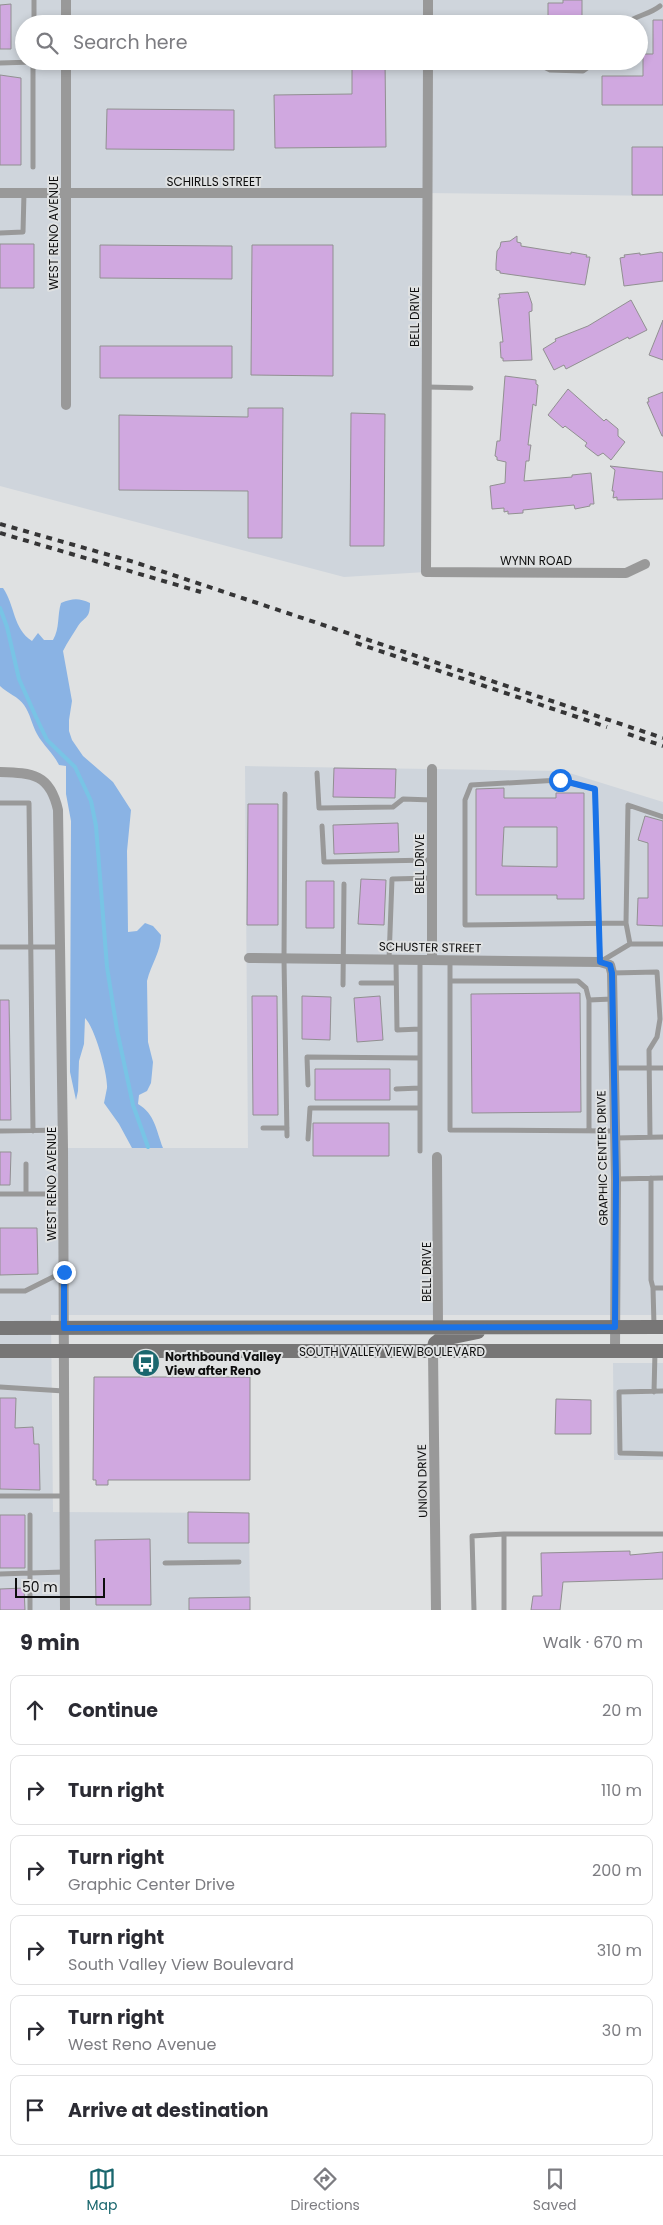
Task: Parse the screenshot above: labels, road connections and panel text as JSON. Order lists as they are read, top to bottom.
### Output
{
  "streets": {
    "main road": ["SOUTH VALLEY VIEW BOULEVARD"],
    "street": [
      "SCHIRLLS STREET",
      "WEST RENO AVENUE",
      "BELL DRIVE",
      "WYNN ROAD",
      "SCHUSTER STREET",
      "GRAPHIC CENTER DRIVE",
      "UNION DRIVE"
    ]
  },
  "crossings": [
    ["SCHIRLLS STREET", "WEST RENO AVENUE"],
    ["SCHIRLLS STREET", "BELL DRIVE"],
    ["WEST RENO AVENUE", "SOUTH VALLEY VIEW BOULEVARD"],
    ["BELL DRIVE", "WYNN ROAD"],
    ["BELL DRIVE", "SCHUSTER STREET"],
    ["BELL DRIVE", "SOUTH VALLEY VIEW BOULEVARD"],
    ["SCHUSTER STREET", "GRAPHIC CENTER DRIVE"],
    ["GRAPHIC CENTER DRIVE", "SOUTH VALLEY VIEW BOULEVARD"],
    ["SOUTH VALLEY VIEW BOULEVARD", "UNION DRIVE"]
  ],
  "places": {
    "bus stop": ["Northbound Valley View after Reno"]
  },
  "scale_bar": "50 m",
  "page": {
    "search": "Search here",
    "scale": "50 m",
    "heading": ["9 min", "Walk · 670 m"],
    "list": [
      ["Continue", "20 m"],
      ["Turn right", "110 m"],
      ["Turn right", "Graphic Center Drive", "200 m"],
      ["Turn right", "South Valley View Boulevard", "310 m"],
      ["Turn right", "West Reno Avenue", "30 m"],
      "Arrive at destination"
    ],
    "nav": ["Map", "Directions", "Saved"]
  }
}
